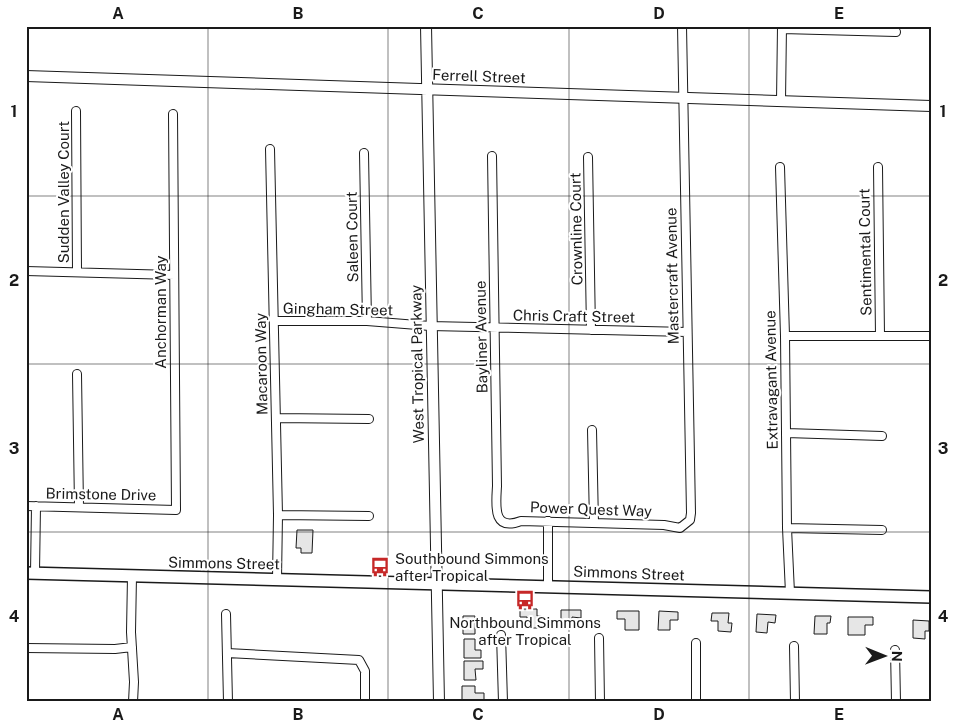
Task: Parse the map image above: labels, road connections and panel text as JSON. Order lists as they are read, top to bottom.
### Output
{
  "streets": {
    "main road": ["Simmons Street"],
    "street": [
      "Ferrell Street",
      "Sudden Valley Court",
      "Crownline Court",
      "Saleen Court",
      "Sentimental Court",
      "Mastercraft Avenue",
      "Gingham Street",
      "Anchorman Way",
      "Chris Craft Street",
      "Bayliner Avenue",
      "Macaroon Way",
      "West Tropical Parkway",
      "Extravagant Avenue",
      "Brimstone Drive",
      "Power Quest Way"
    ]
  },
  "crossings": [
    ["Ferrell Street", "Mastercraft Avenue"],
    ["Ferrell Street", "West Tropical Parkway"],
    ["Crownline Court", "Chris Craft Street"],
    ["Saleen Court", "Gingham Street"],
    ["Mastercraft Avenue", "Chris Craft Street"],
    ["Mastercraft Avenue", "Power Quest Way"],
    ["Gingham Street", "Chris Craft Street"],
    ["Gingham Street", "Macaroon Way"],
    ["Gingham Street", "West Tropical Parkway"],
    ["Anchorman Way", "Brimstone Drive"],
    ["Chris Craft Street", "Bayliner Avenue"],
    ["Chris Craft Street", "West Tropical Parkway"],
    ["Bayliner Avenue", "Power Quest Way"],
    ["Macaroon Way", "Simmons Street"],
    ["West Tropical Parkway", "Simmons Street"],
    ["Extravagant Avenue", "Simmons Street"]
  ],
  "places": {
    "bus stop": ["Southbound Simmons after Tropical", "Northbound Simmons after Tropical"]
  },
  "north": "right",
  "grid": {
    "columns": [
      "A",
      "B",
      "C",
      "D",
      "E"
    ],
    "rows": [
      "1",
      "2",
      "3",
      "4"
    ]
  }
}
